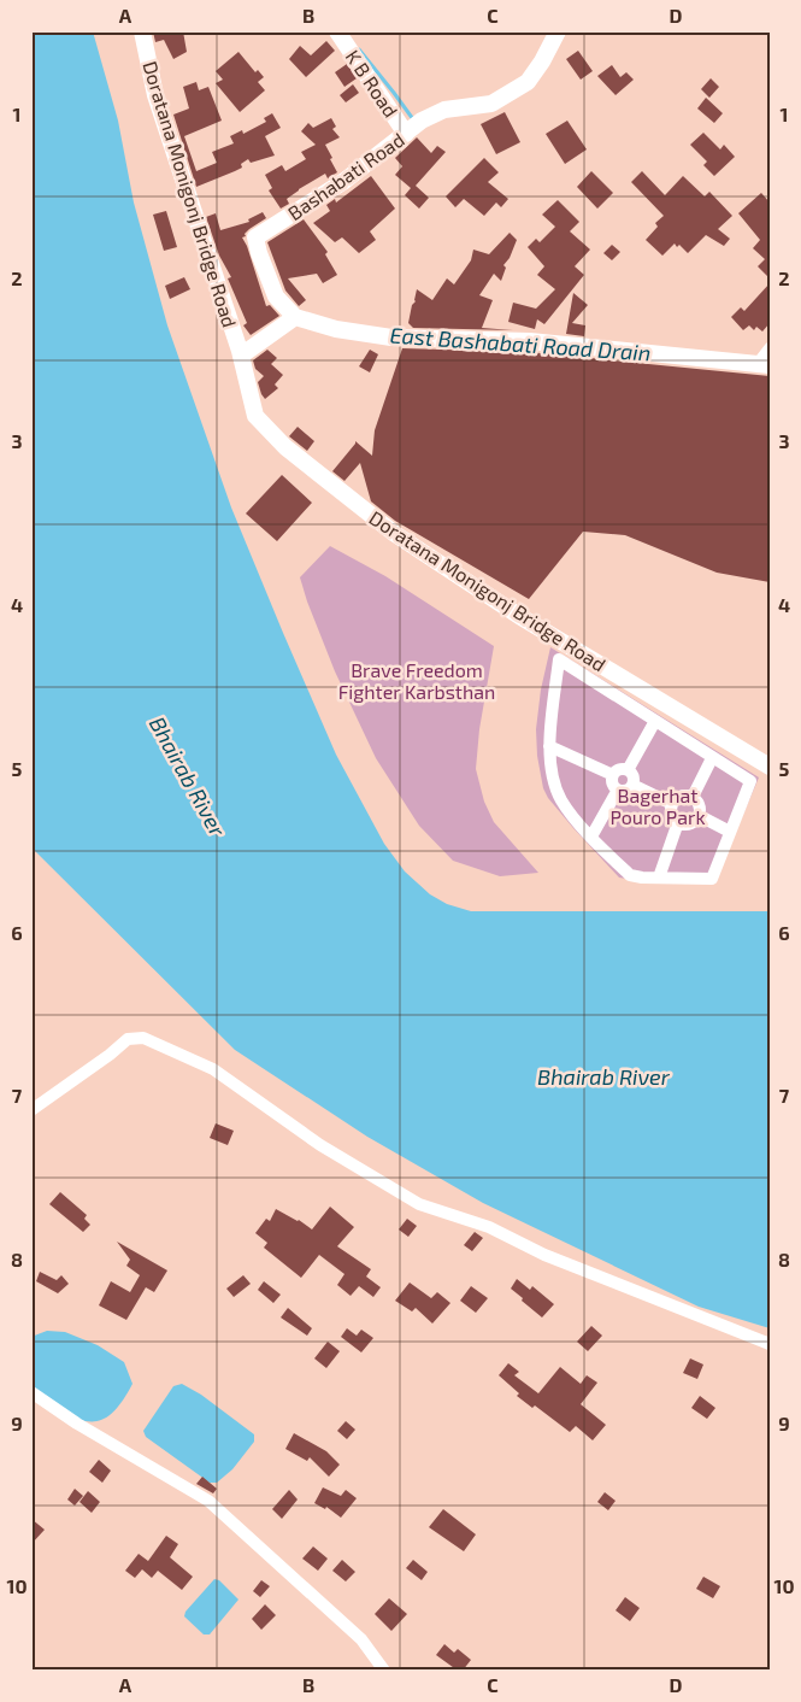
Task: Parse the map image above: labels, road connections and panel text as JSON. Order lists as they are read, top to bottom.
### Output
{
  "streets": {
    "street": ["K B Road", "Bashabati Road", "Doratana Monigonj Bridge Road"]
  },
  "crossings": [
    ["K B Road", "Bashabati Road"]
  ],
  "water": ["East Bashabati Road Drain", "Bhairab River"],
  "parks": ["Brave Freedom Fighter Karbsthan", "Bagerhat Pouro Park"],
  "grid": {
    "columns": [
      "A",
      "B",
      "C",
      "D"
    ],
    "rows": [
      "1",
      "2",
      "3",
      "4",
      "5",
      "6",
      "7",
      "8",
      "9",
      "10"
    ]
  }
}
